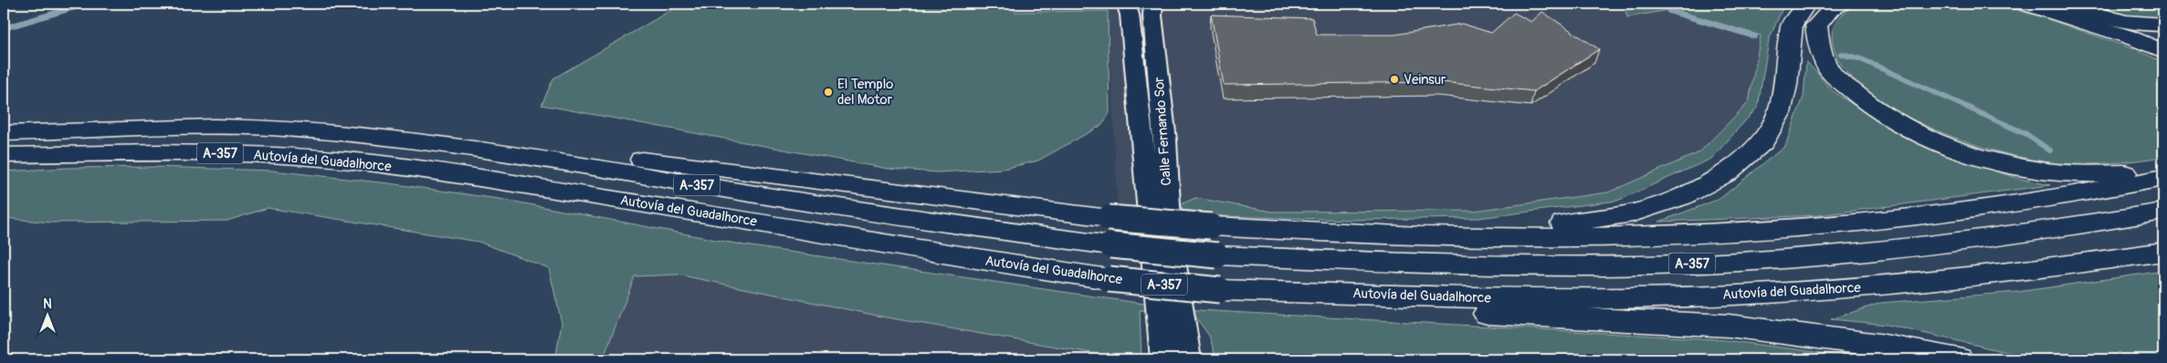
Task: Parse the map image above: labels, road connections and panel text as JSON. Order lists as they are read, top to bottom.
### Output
{
  "streets": {
    "main road": ["A-357", "Autovía del Guadalhorce"],
    "street": ["Calle Fernando Sor"]
  },
  "places": ["Veinsur", "El Templo del Motor"],
  "north": "top"
}
